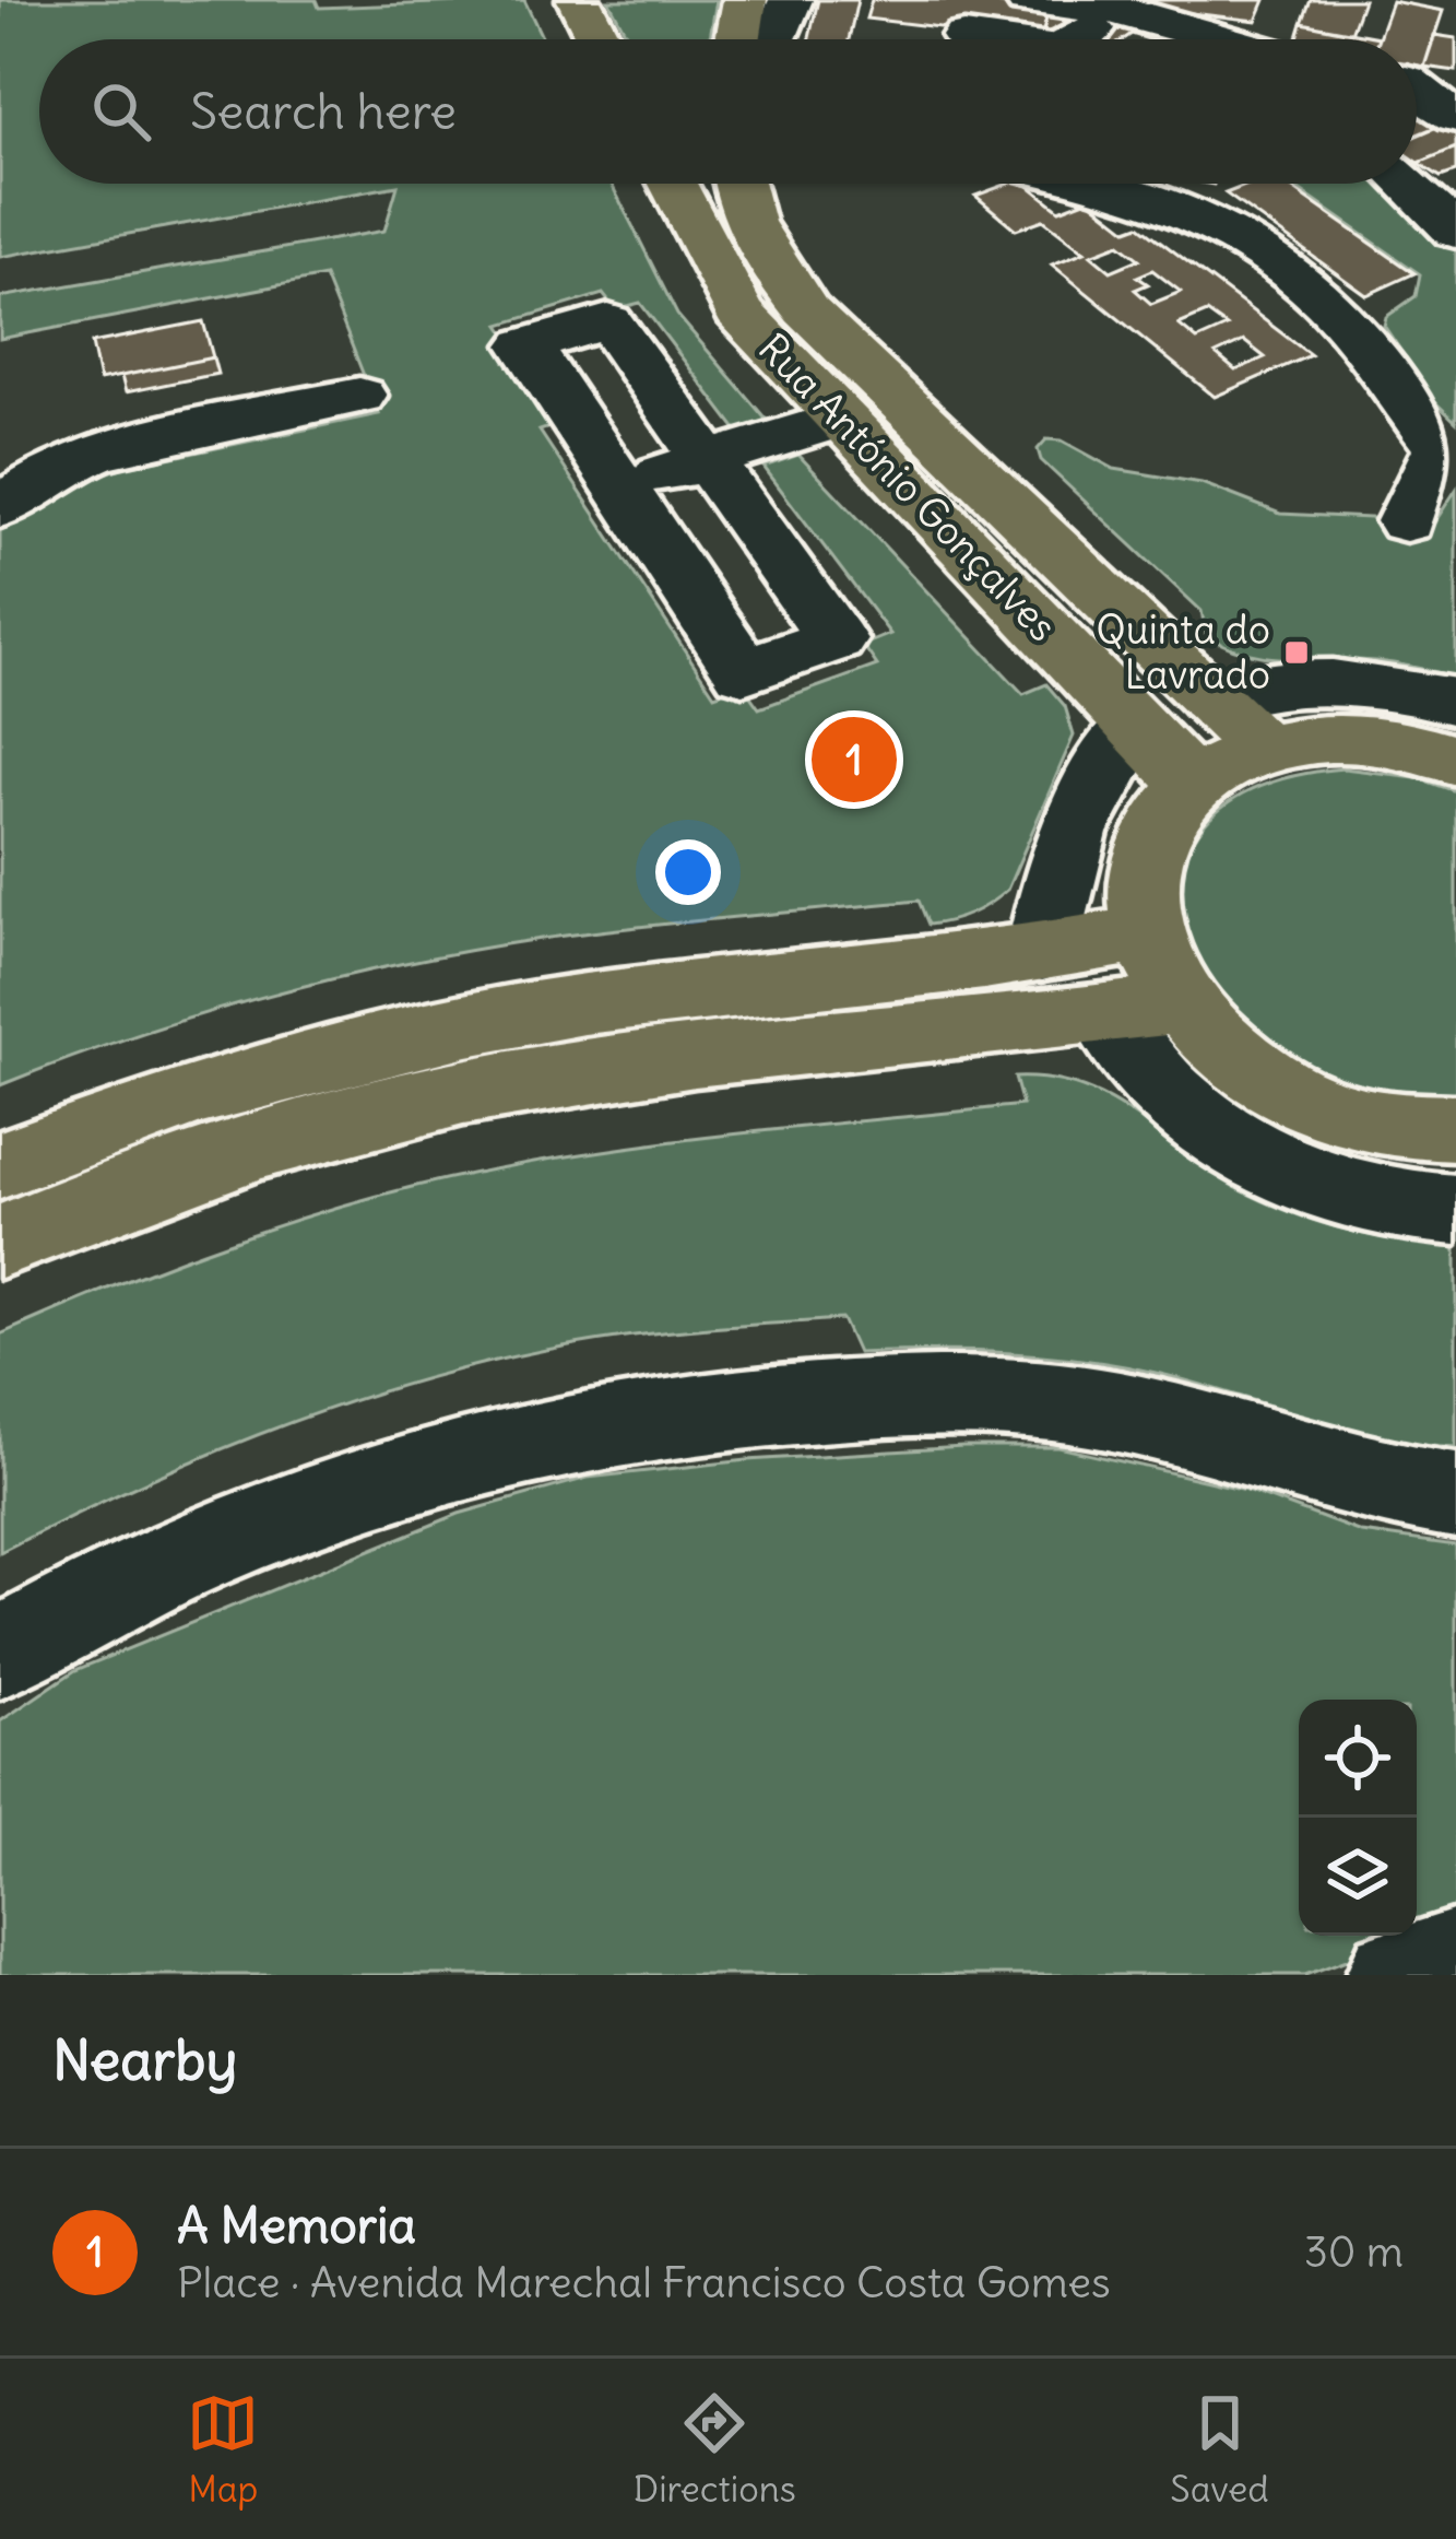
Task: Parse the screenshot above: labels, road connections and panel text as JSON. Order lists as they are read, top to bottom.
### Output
{
  "streets": {
    "main road": ["Rua António Gonçalves"]
  },
  "places": {
    "transit": ["Quinta do Lavrado"]
  },
  "page": {
    "search": "Search here",
    "pins": "1",
    "heading": "Nearby",
    "list": [
      {
        "mark": "1",
        "name": "A Memoria",
        "note": "Place · Avenida Marechal Francisco Costa Gomes",
        "value": "30 m"
      }
    ],
    "nav": ["Map", "Directions", "Saved"]
  }
}
